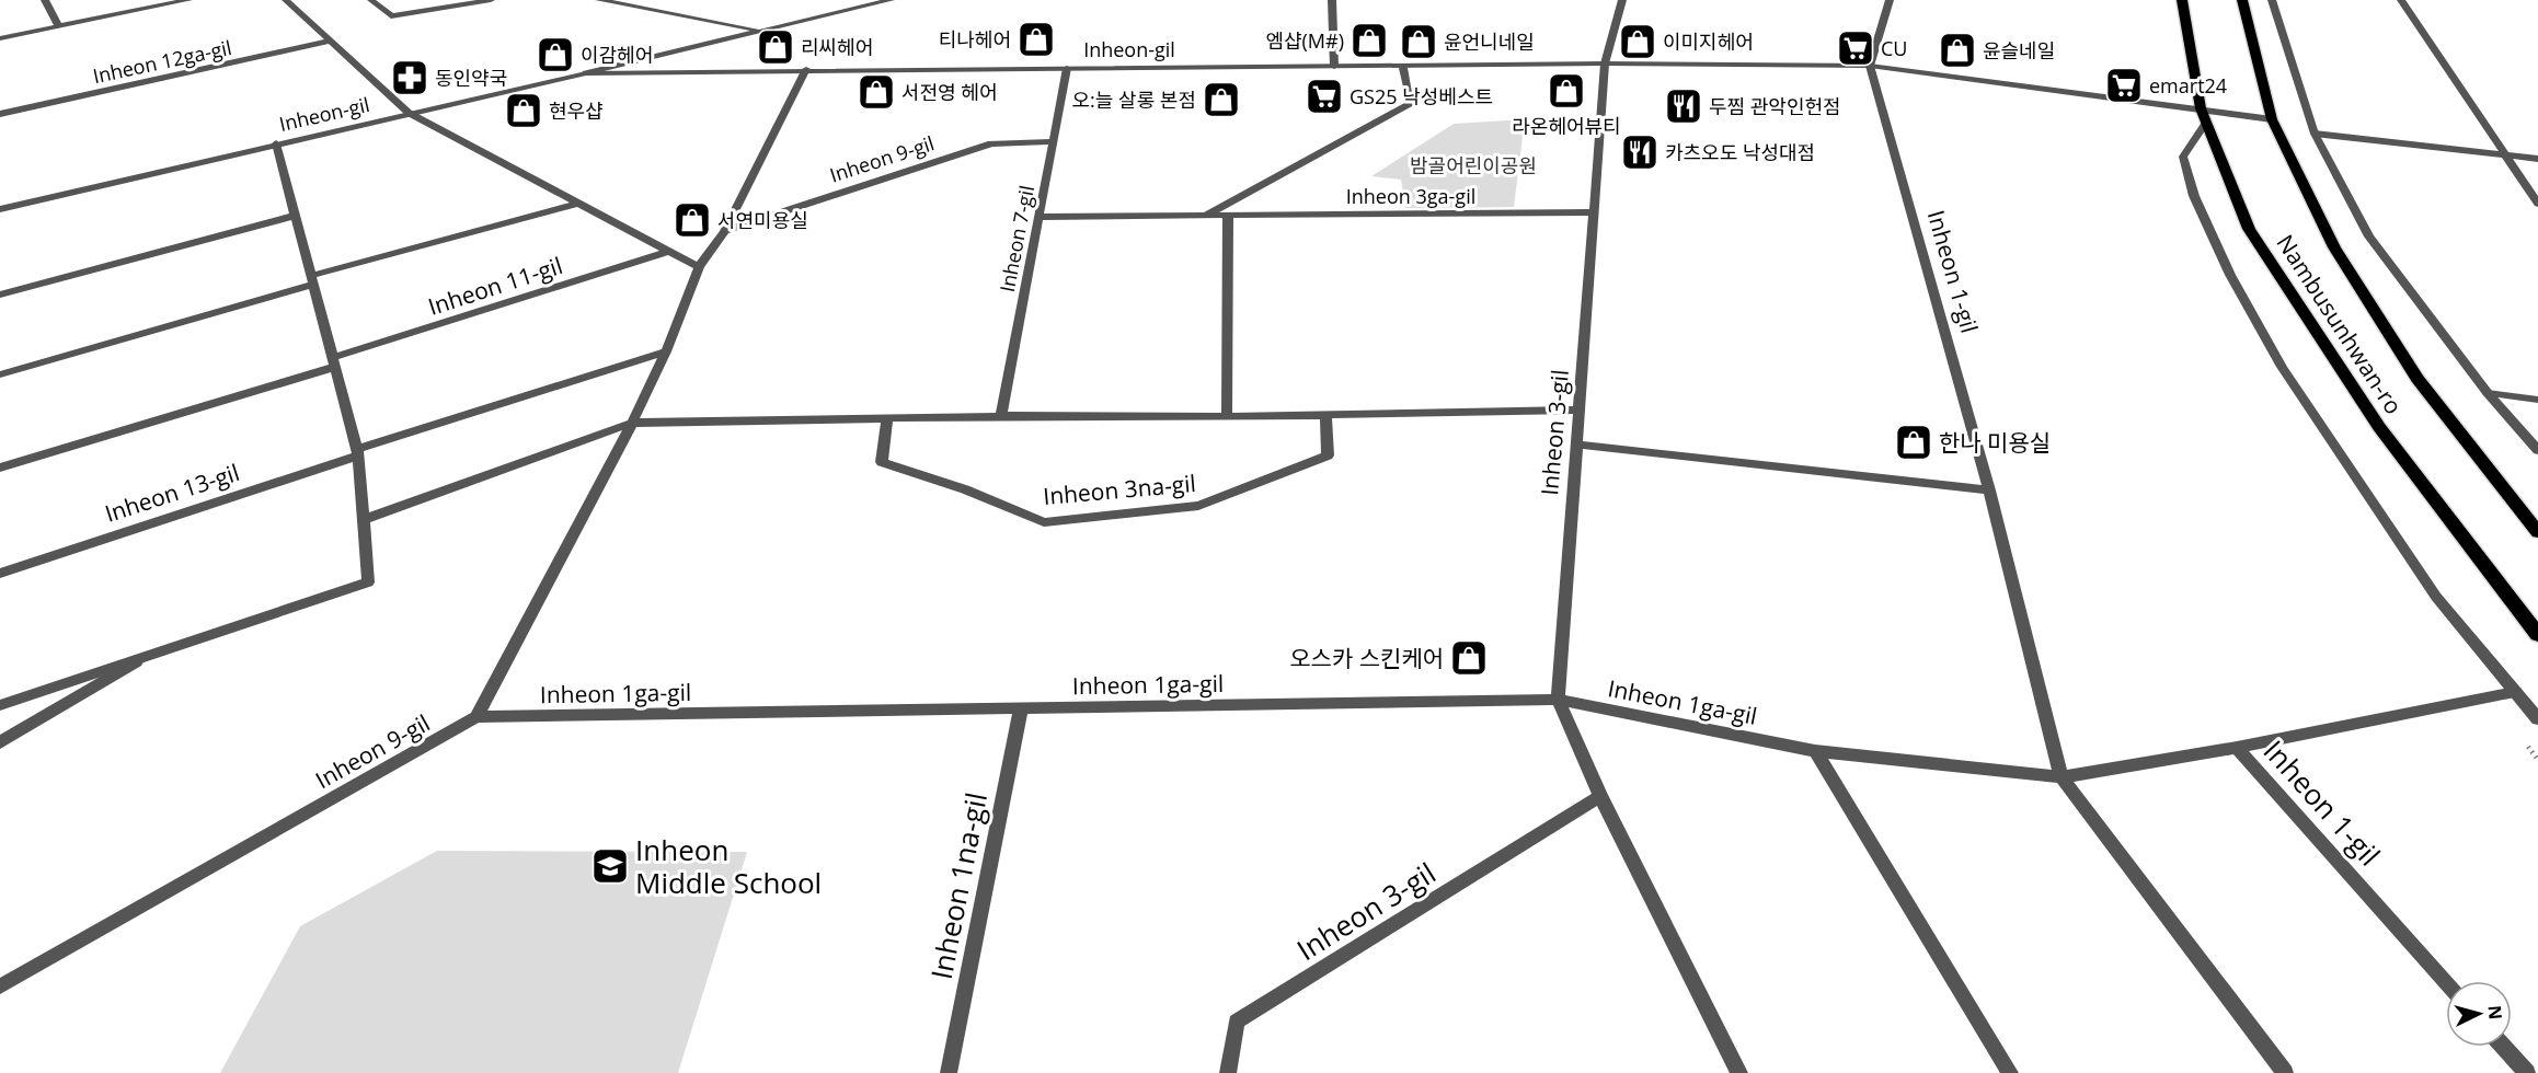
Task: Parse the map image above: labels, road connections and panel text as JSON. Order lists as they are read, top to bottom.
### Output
{
  "streets": {
    "main road": ["Nambusunhwan-ro"],
    "street": [
      "Inheon-gil",
      "Inheon 12ga-gil",
      "Inheon 9-gil",
      "Inheon 3ga-gil",
      "Inheon 7-gil",
      "Inheon 1-gil",
      "Inheon 11-gil",
      "Inheon 3-gil",
      "Inheon 3na-gil",
      "Inheon 13-gil",
      "Inheon 1ga-gil",
      "Inheon 1na-gil"
    ]
  },
  "crossings": [
    ["Inheon-gil", "Inheon 3ga-gil"],
    ["Inheon-gil", "Inheon 7-gil"],
    ["Inheon-gil", "Inheon 1-gil"],
    ["Inheon-gil", "Nambusunhwan-ro"],
    ["Inheon-gil", "Inheon 3-gil"],
    ["Inheon 9-gil", "Inheon 7-gil"],
    ["Inheon 9-gil", "Inheon 1ga-gil"],
    ["Inheon 3ga-gil", "Inheon 7-gil"],
    ["Inheon 3ga-gil", "Inheon 3-gil"],
    ["Inheon 1-gil", "Inheon 1ga-gil"],
    ["Inheon 3-gil", "Inheon 1ga-gil"],
    ["Inheon 1ga-gil", "Inheon 1na-gil"]
  ],
  "parks": ["밤골어린이공원"],
  "places": {
    "shop": [
      "티나헤어",
      "엠샵(M#)",
      "윤언니네일",
      "이미지헤어",
      "리씨헤어",
      "윤슬네일",
      "이감헤어",
      "라온헤어뷰티",
      "서전영 헤어",
      "오:늘 살롱 본점",
      "현우샵",
      "서연미용실",
      "한나 미용실",
      "오스카 스킨케어"
    ],
    "supermarket": ["CU", "emart24", "GS25 낙성베스트"],
    "pharmacy": ["동인약국"],
    "restaurant": ["두찜 관악인헌점", "카츠오도 낙성대점"],
    "school or university": ["Inheon Middle School"]
  },
  "north": "right"
}
